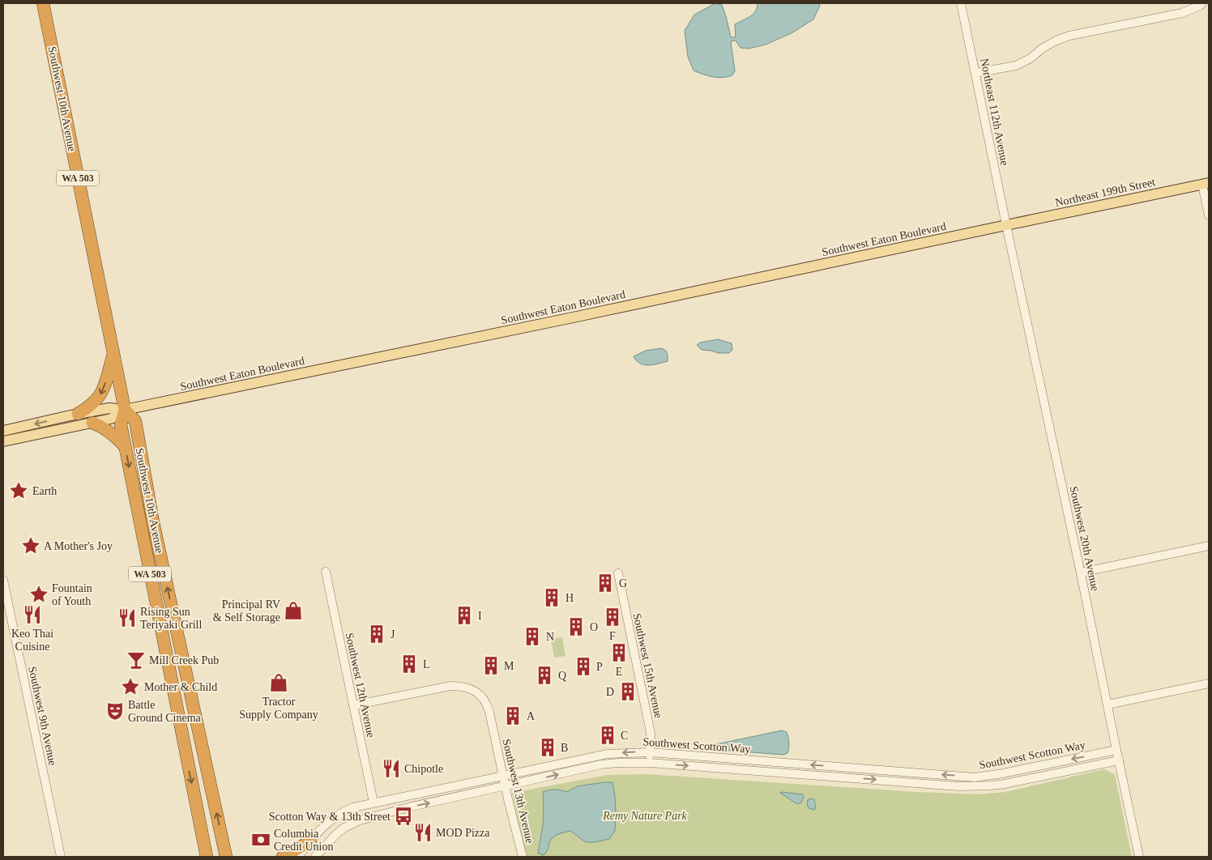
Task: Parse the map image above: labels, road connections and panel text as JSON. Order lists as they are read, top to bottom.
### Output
{
  "streets": {
    "highway": ["Southwest 10th Avenue", "WA 503"],
    "main road": ["Northeast 199th Street", "Southwest Eaton Boulevard"],
    "street": [
      "Northeast 112th Avenue",
      "Southwest 20th Avenue",
      "Southwest 15th Avenue",
      "Southwest 12th Avenue",
      "Southwest 9th Avenue",
      "Southwest Scotton Way",
      "Southwest 13th Avenue"
    ]
  },
  "crossings": [
    ["Southwest 10th Avenue", "Southwest Eaton Boulevard"],
    ["Northeast 112th Avenue", "Northeast 199th Street"],
    ["Northeast 112th Avenue", "Southwest Eaton Boulevard"],
    ["Northeast 112th Avenue", "Southwest 20th Avenue"],
    ["Northeast 199th Street", "Southwest Eaton Boulevard"],
    ["Northeast 199th Street", "Southwest 20th Avenue"],
    ["Southwest Eaton Boulevard", "Southwest 20th Avenue"],
    ["Southwest 20th Avenue", "Southwest Scotton Way"],
    ["Southwest 15th Avenue", "Southwest Scotton Way"],
    ["Southwest 12th Avenue", "Southwest Scotton Way"],
    ["Southwest 12th Avenue", "Southwest 13th Avenue"],
    ["Southwest Scotton Way", "Southwest 13th Avenue"]
  ],
  "parks": ["Remy Nature Park"],
  "places": {
    "place": [
      "Earth",
      "A Mother's Joy",
      "Fountain of Youth",
      "Mother & Child"
    ],
    "building": [
      "G",
      "H",
      "I",
      "F",
      "O",
      "J",
      "N",
      "E",
      "L",
      "M",
      "P",
      "Q",
      "D",
      "A",
      "C",
      "B"
    ],
    "shop": ["Principal RV & Self Storage", "Tractor Supply Company"],
    "restaurant": [
      "Keo Thai Cuisine",
      "Rising Sun Teriyaki Grill",
      "Chipotle",
      "MOD Pizza"
    ],
    "bar": ["Mill Creek Pub"],
    "theatre": ["Battle Ground Cinema"],
    "bus stop": ["Scotton Way & 13th Street"],
    "bank": ["Columbia Credit Union"]
  }
}
